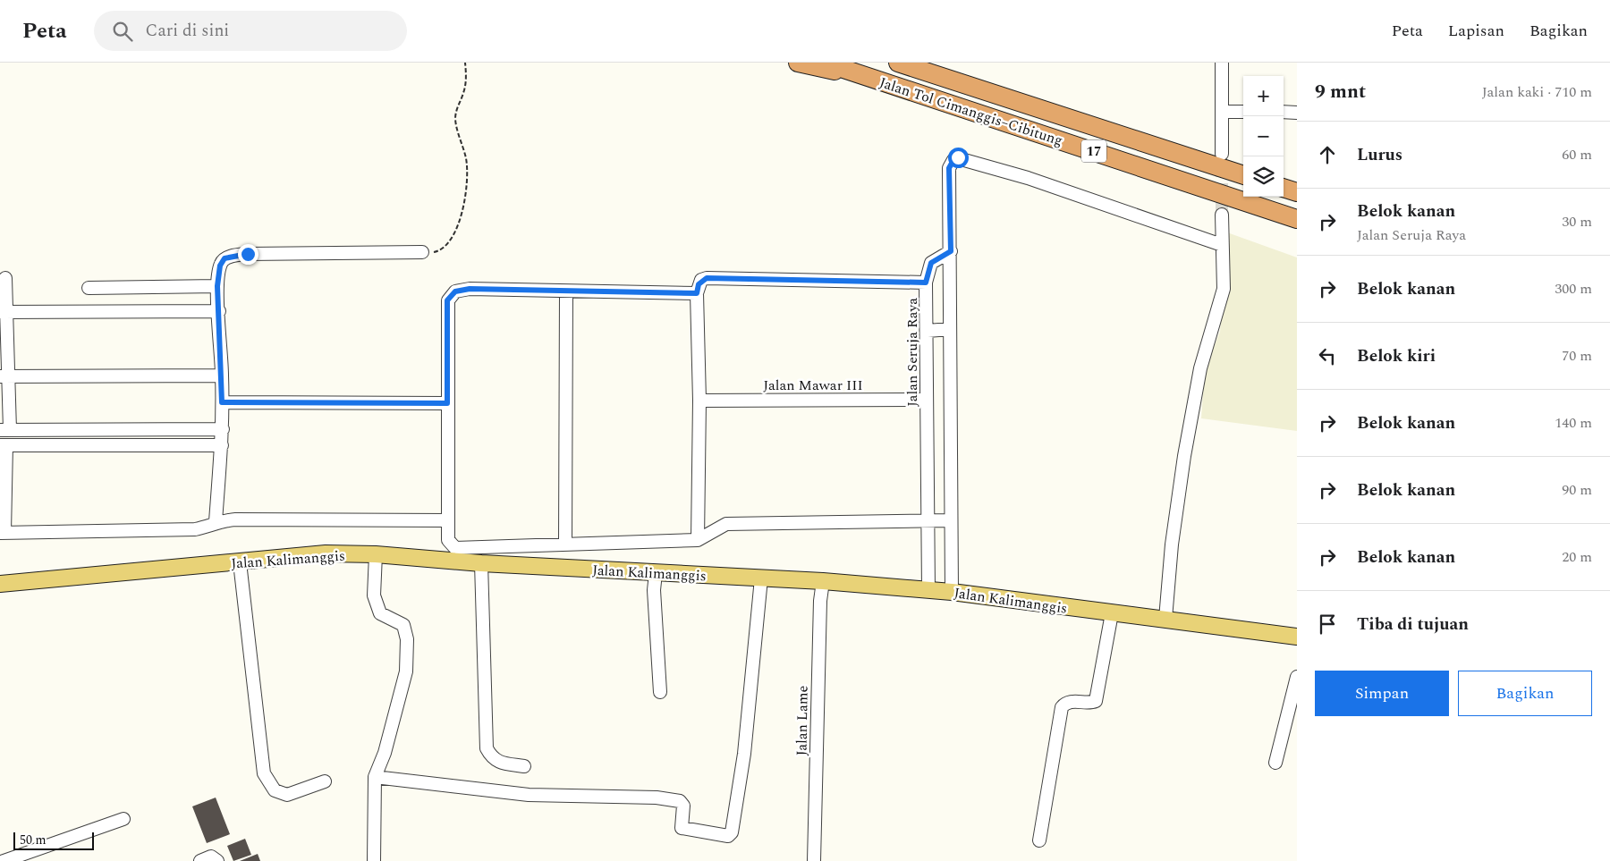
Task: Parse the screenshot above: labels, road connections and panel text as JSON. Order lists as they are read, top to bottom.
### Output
{
  "streets": {
    "highway": ["Jalan Tol Cimanggis–Cibitung", "17"],
    "main road": ["Jalan Kalimanggis"],
    "street": ["Jalan Seruja Raya", "Jalan Mawar III", "Jalan Lame"]
  },
  "crossings": [
    ["Jalan Seruja Raya", "Jalan Mawar III"],
    ["Jalan Seruja Raya", "Jalan Kalimanggis"],
    ["Jalan Kalimanggis", "Jalan Lame"]
  ],
  "scale_bar": "50 m",
  "page": {
    "header": "Peta",
    "search": "Cari di sini",
    "nav": ["Peta", "Lapisan", "Bagikan"],
    "heading": ["9 mnt", "Jalan kaki · 710 m"],
    "map_buttons": ["+", "−"],
    "list": [
      ["Lurus", "60 m"],
      ["Belok kanan", "Jalan Seruja Raya", "30 m"],
      ["Belok kanan", "300 m"],
      ["Belok kiri", "70 m"],
      ["Belok kanan", "140 m"],
      ["Belok kanan", "90 m"],
      ["Belok kanan", "20 m"],
      "Tiba di tujuan"
    ],
    "buttons": ["Simpan", "Bagikan"],
    "scale": "50 m"
  }
}
